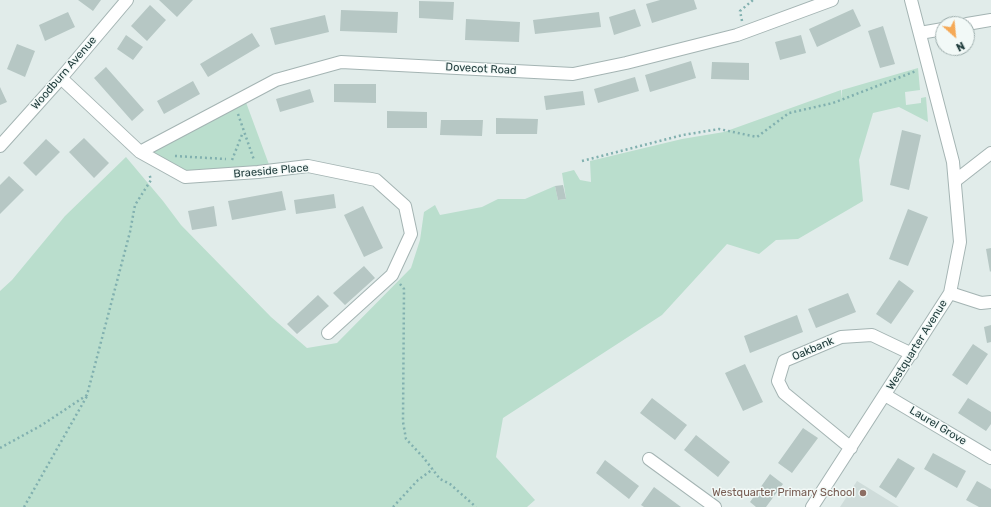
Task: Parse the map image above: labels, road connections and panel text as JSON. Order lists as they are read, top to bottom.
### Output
{
  "streets": {
    "street": [
      "Dovecot Road",
      "Woodburn Avenue",
      "Braeside Place",
      "Westquarter Avenue",
      "Oakbank",
      "Laurel Grove"
    ]
  },
  "crossings": [
    ["Dovecot Road", "Braeside Place"],
    ["Woodburn Avenue", "Braeside Place"],
    ["Westquarter Avenue", "Oakbank"],
    ["Westquarter Avenue", "Laurel Grove"]
  ],
  "places": ["Westquarter Primary School"],
  "north": "bottom right"
}
